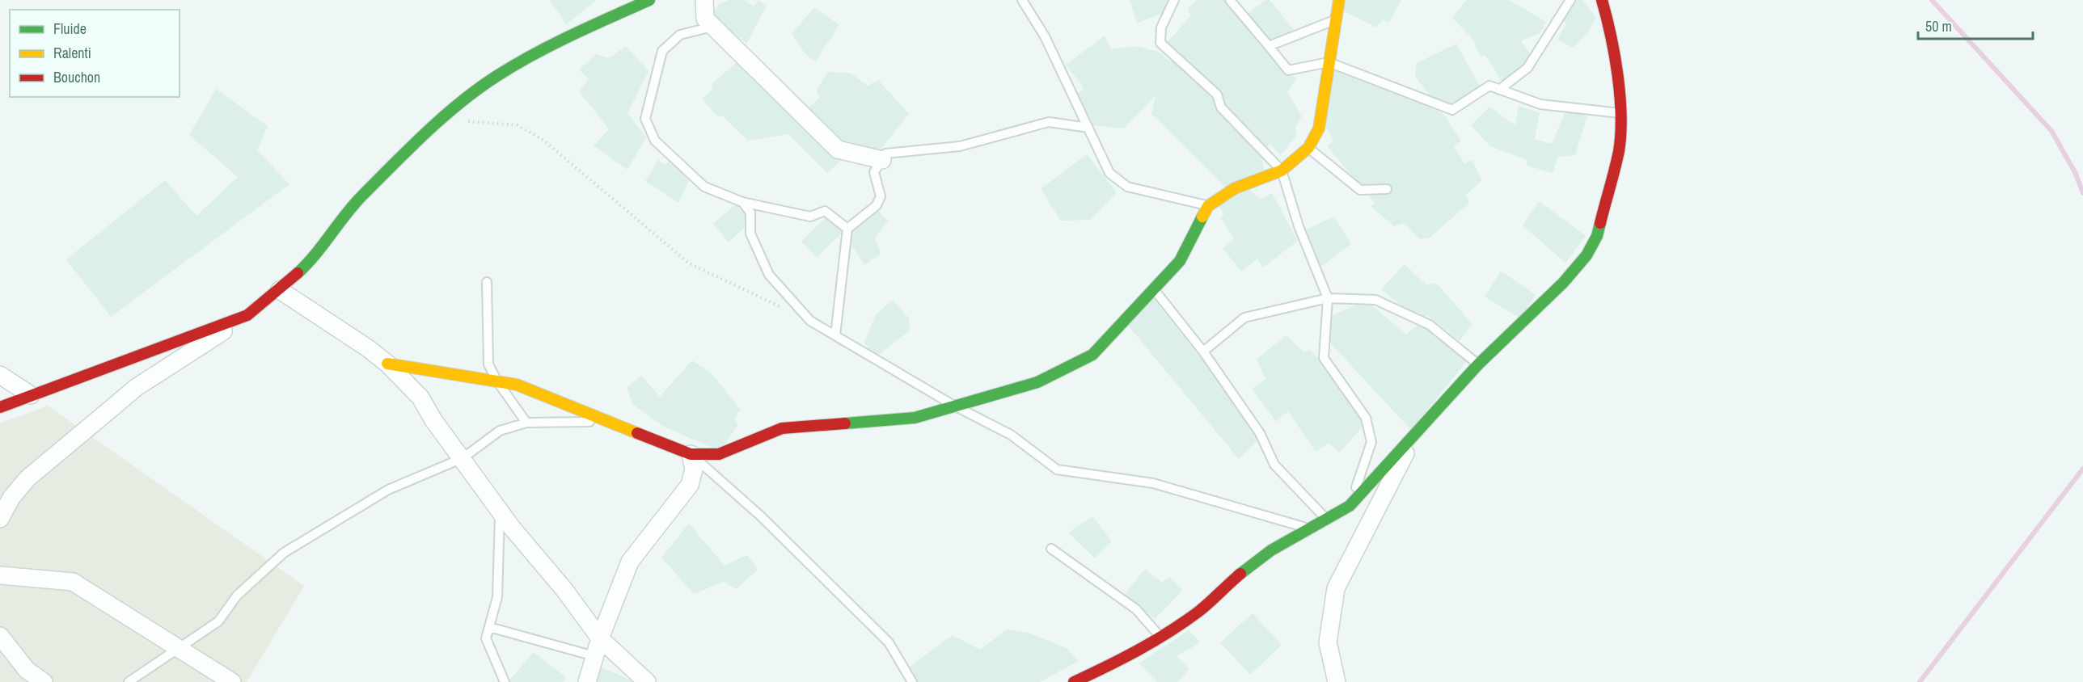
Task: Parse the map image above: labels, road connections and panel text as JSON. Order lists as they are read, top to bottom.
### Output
{
  "legend": ["Fluide", "Ralenti", "Bouchon"],
  "scale_bar": "50 m"
}
